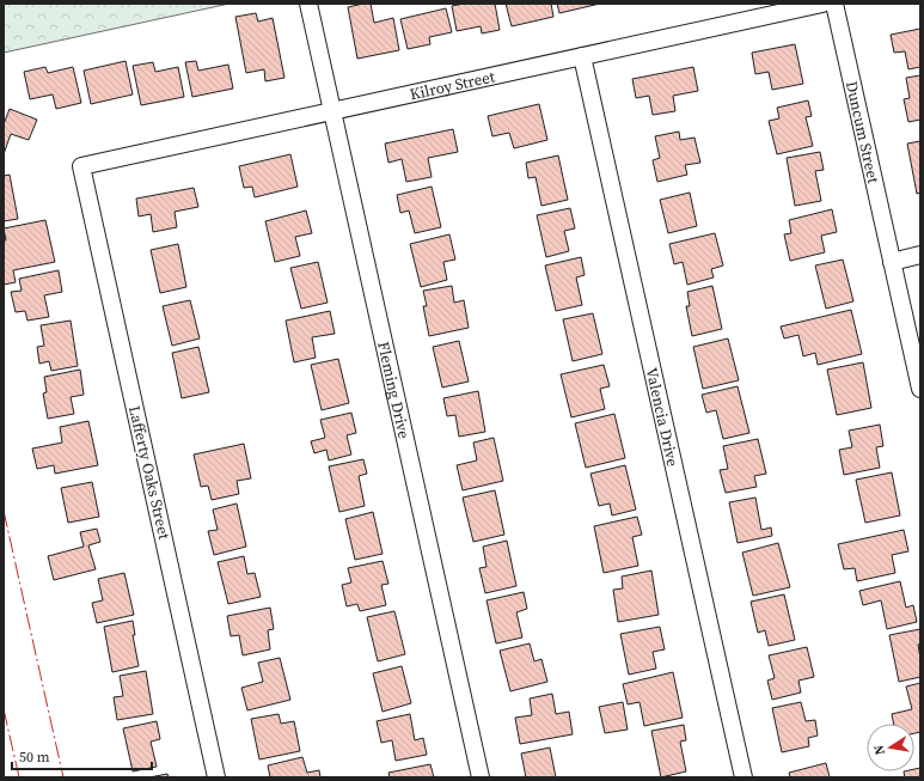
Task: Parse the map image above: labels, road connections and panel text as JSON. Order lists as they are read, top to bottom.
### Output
{
  "streets": {
    "street": [
      "Kilroy Street",
      "Duncum Street",
      "Fleming Drive",
      "Valencia Drive",
      "Lafferty Oaks Street"
    ]
  },
  "crossings": [
    ["Kilroy Street", "Fleming Drive"],
    ["Kilroy Street", "Valencia Drive"],
    ["Kilroy Street", "Lafferty Oaks Street"]
  ],
  "scale_bar": "50 m",
  "north": "left"
}
